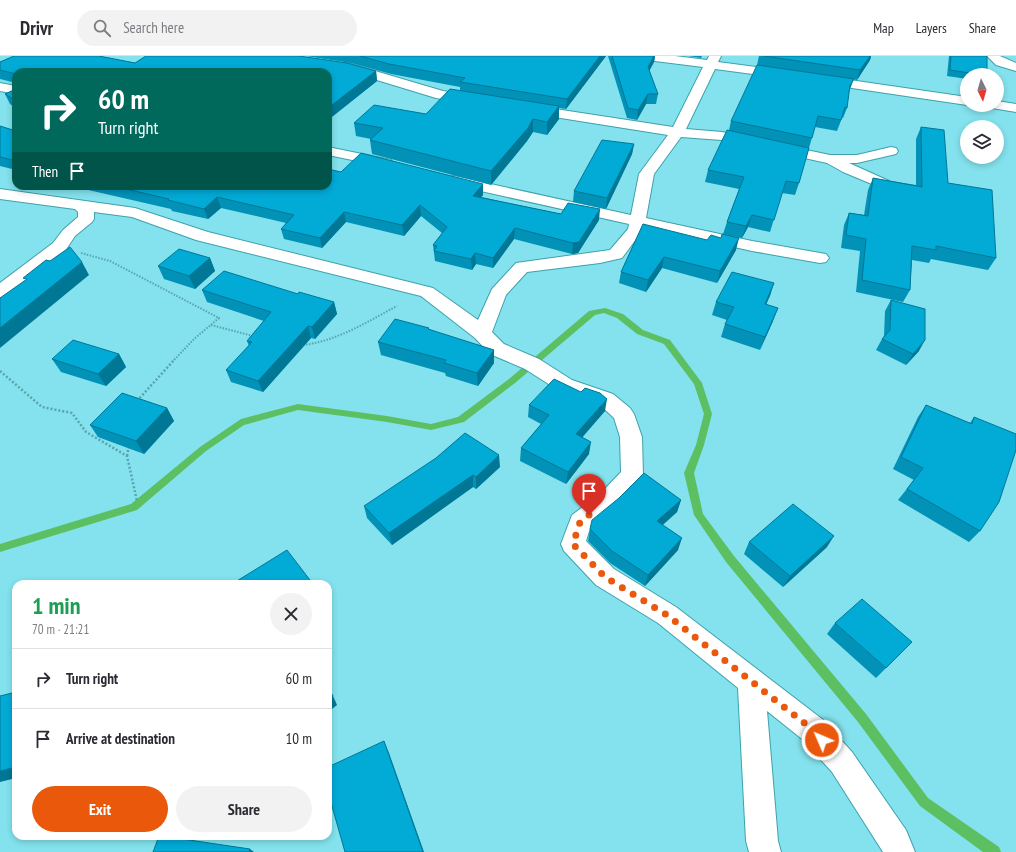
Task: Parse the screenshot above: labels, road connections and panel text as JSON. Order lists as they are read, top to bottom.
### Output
{
  "north": "bottom",
  "page": {
    "header": "Drivr",
    "search": "Search here",
    "nav": ["Map", "Layers", "Share"],
    "turn": ["60 m", "Turn right"],
    "then": "Then",
    "heading": ["1 min", "70 m · 21:21"],
    "list": [
      {
        "name": "Turn right",
        "value": "60 m"
      },
      {
        "name": "Arrive at destination",
        "value": "10 m"
      }
    ],
    "buttons": ["Exit", "Share"]
  }
}
